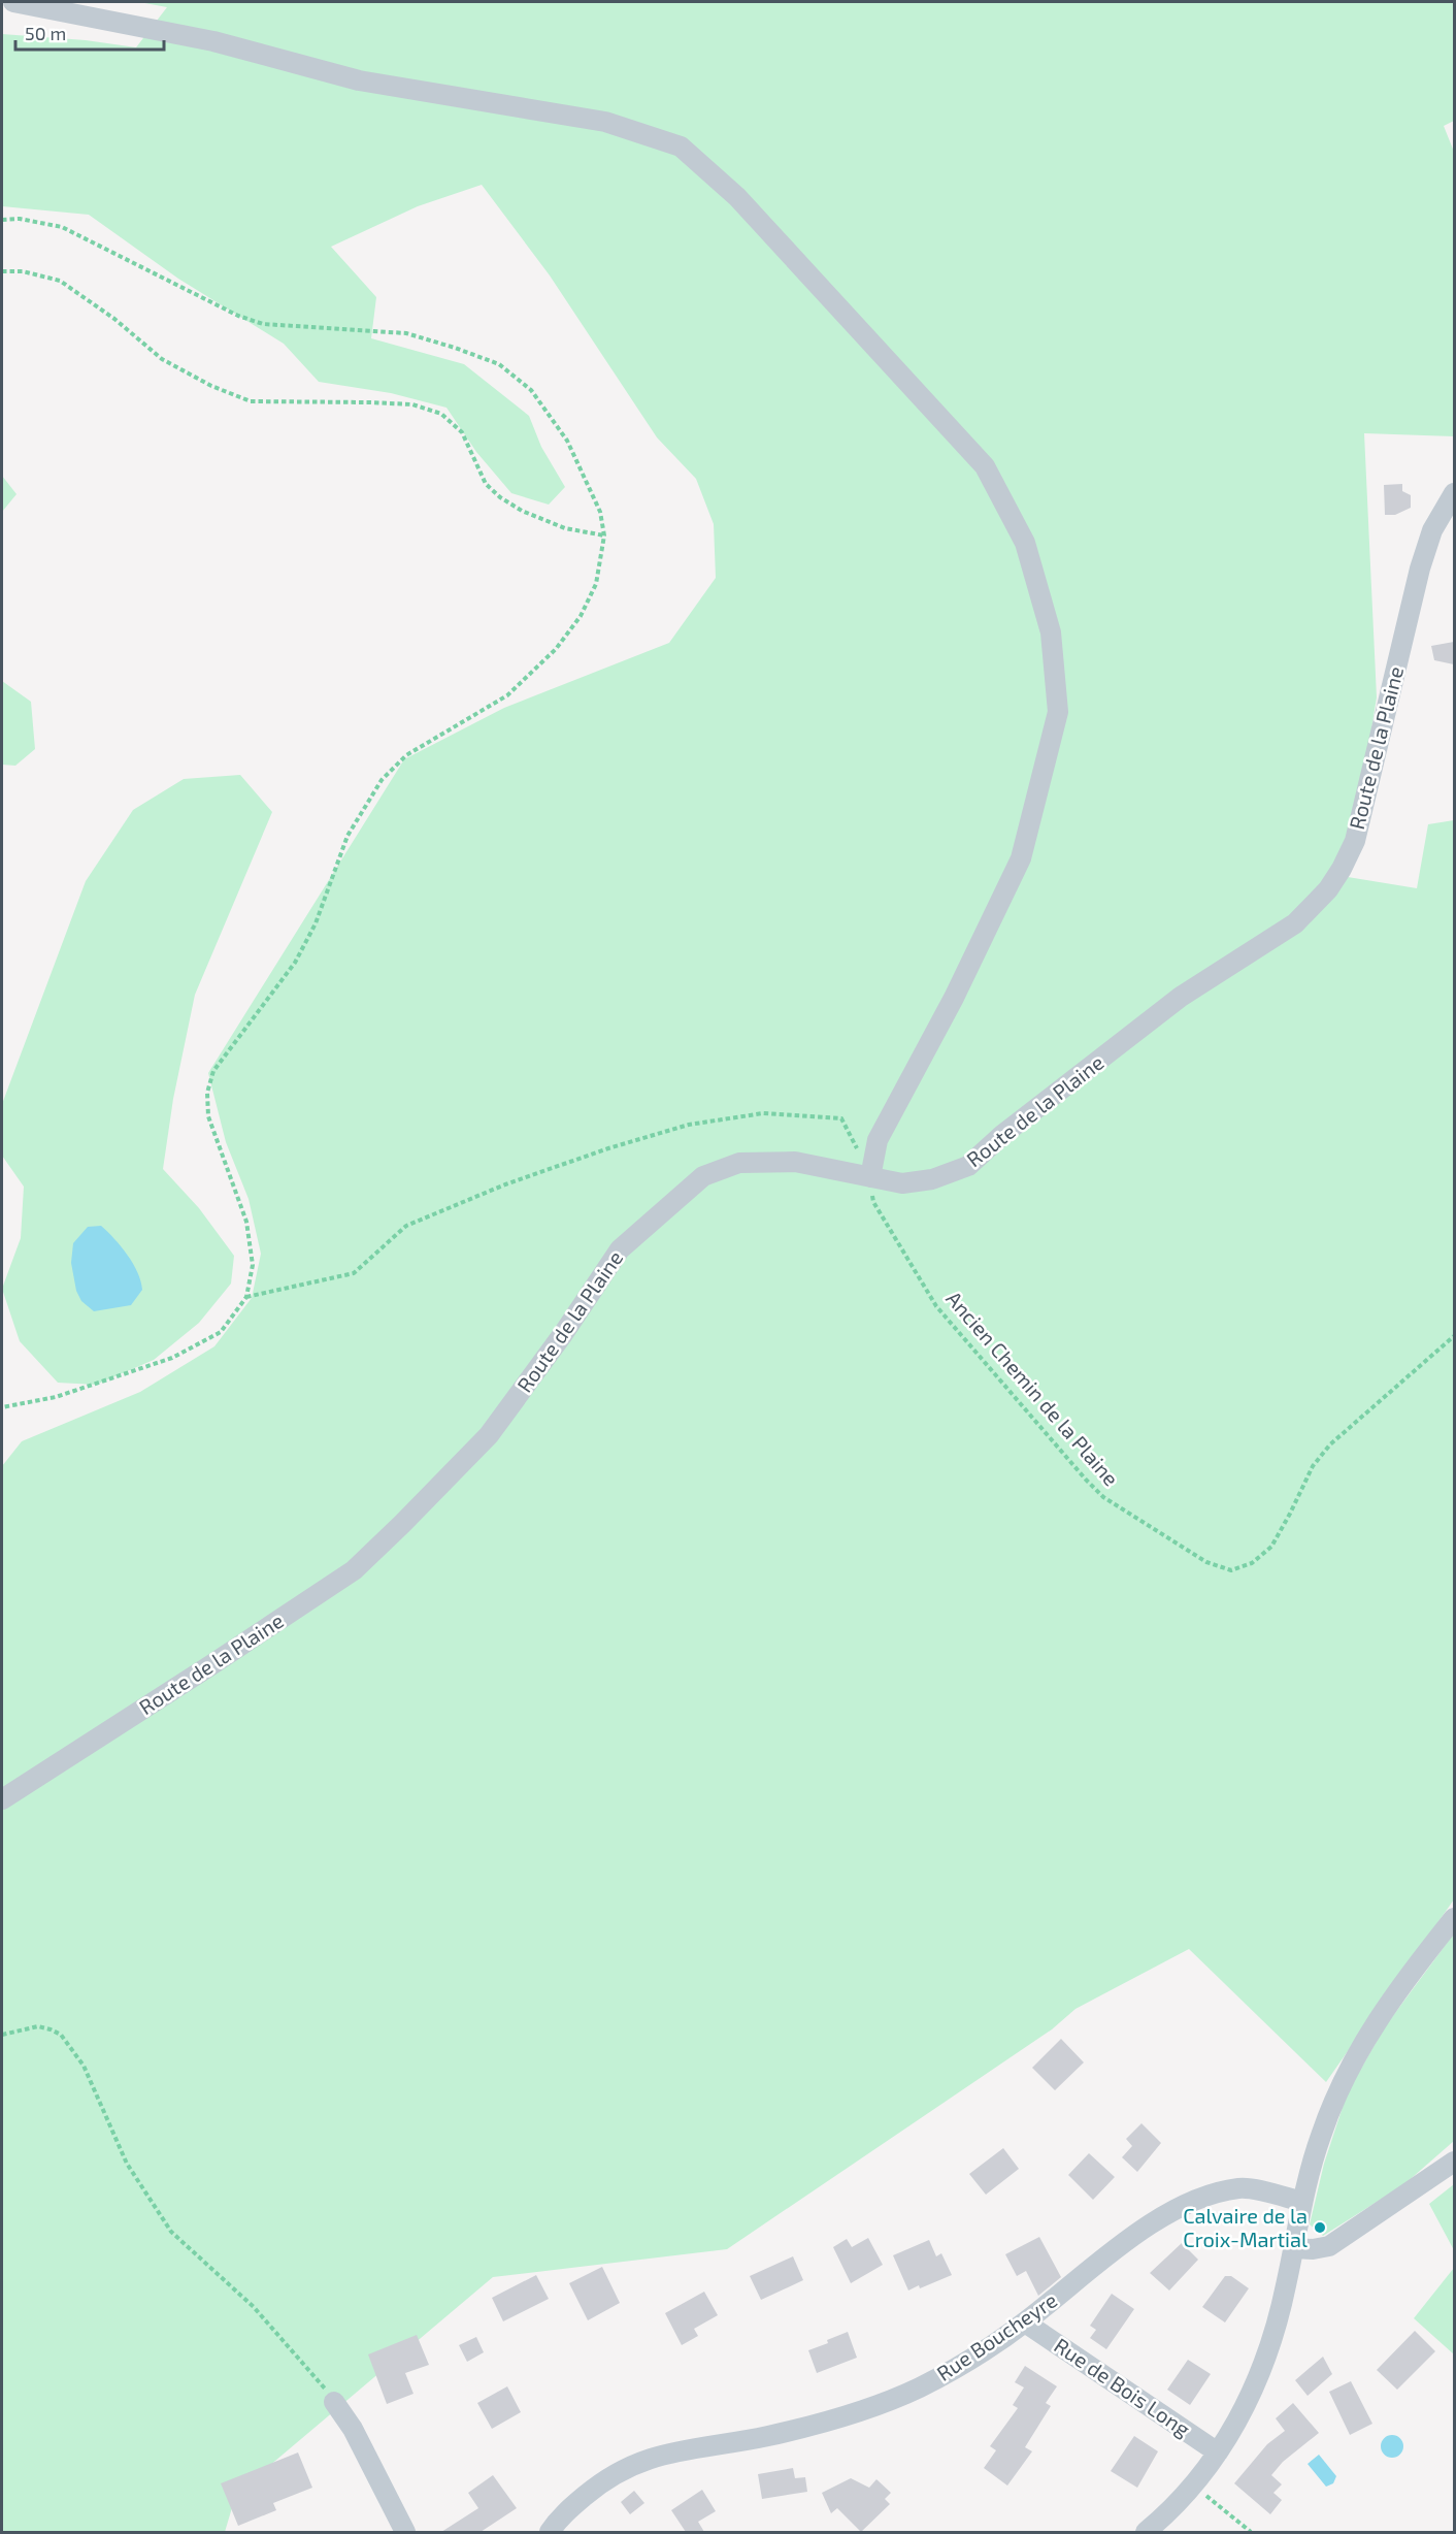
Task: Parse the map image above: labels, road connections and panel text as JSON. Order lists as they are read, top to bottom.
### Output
{
  "streets": {
    "street": ["Route de la Plaine", "Rue Boucheyre", "Rue de Bois Long"],
    "path": ["Ancien Chemin de la Plaine"]
  },
  "crossings": [
    ["Route de la Plaine", "Ancien Chemin de la Plaine"],
    ["Rue Boucheyre", "Rue de Bois Long"]
  ],
  "places": ["Calvaire de la Croix-Martial"],
  "scale_bar": "50 m"
}
